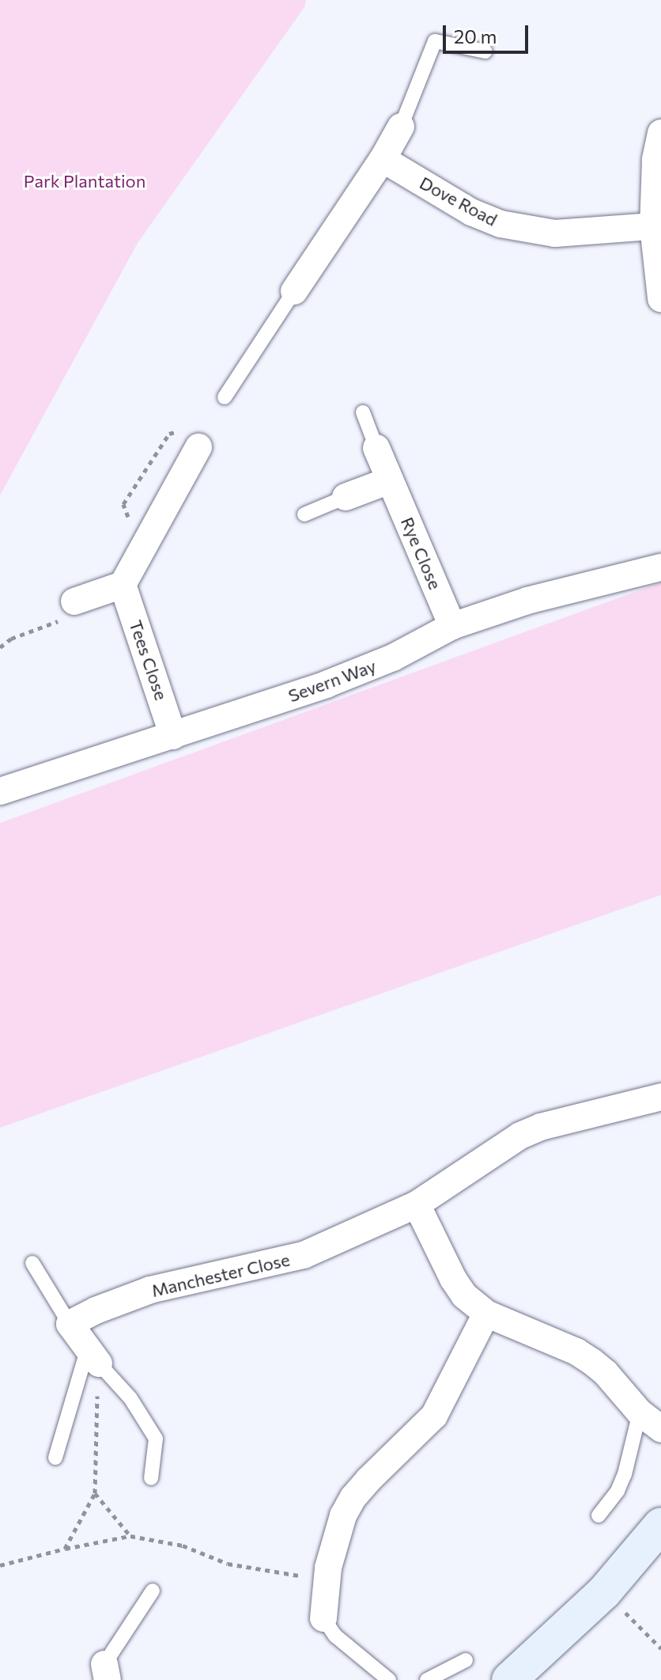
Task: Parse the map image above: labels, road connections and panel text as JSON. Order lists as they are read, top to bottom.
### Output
{
  "streets": {
    "street": [
      "Dove Road",
      "Rye Close",
      "Tees Close",
      "Severn Way",
      "Manchester Close"
    ]
  },
  "crossings": [
    ["Rye Close", "Severn Way"],
    ["Tees Close", "Severn Way"]
  ],
  "parks": ["Park Plantation"],
  "scale_bar": "20 m"
}
